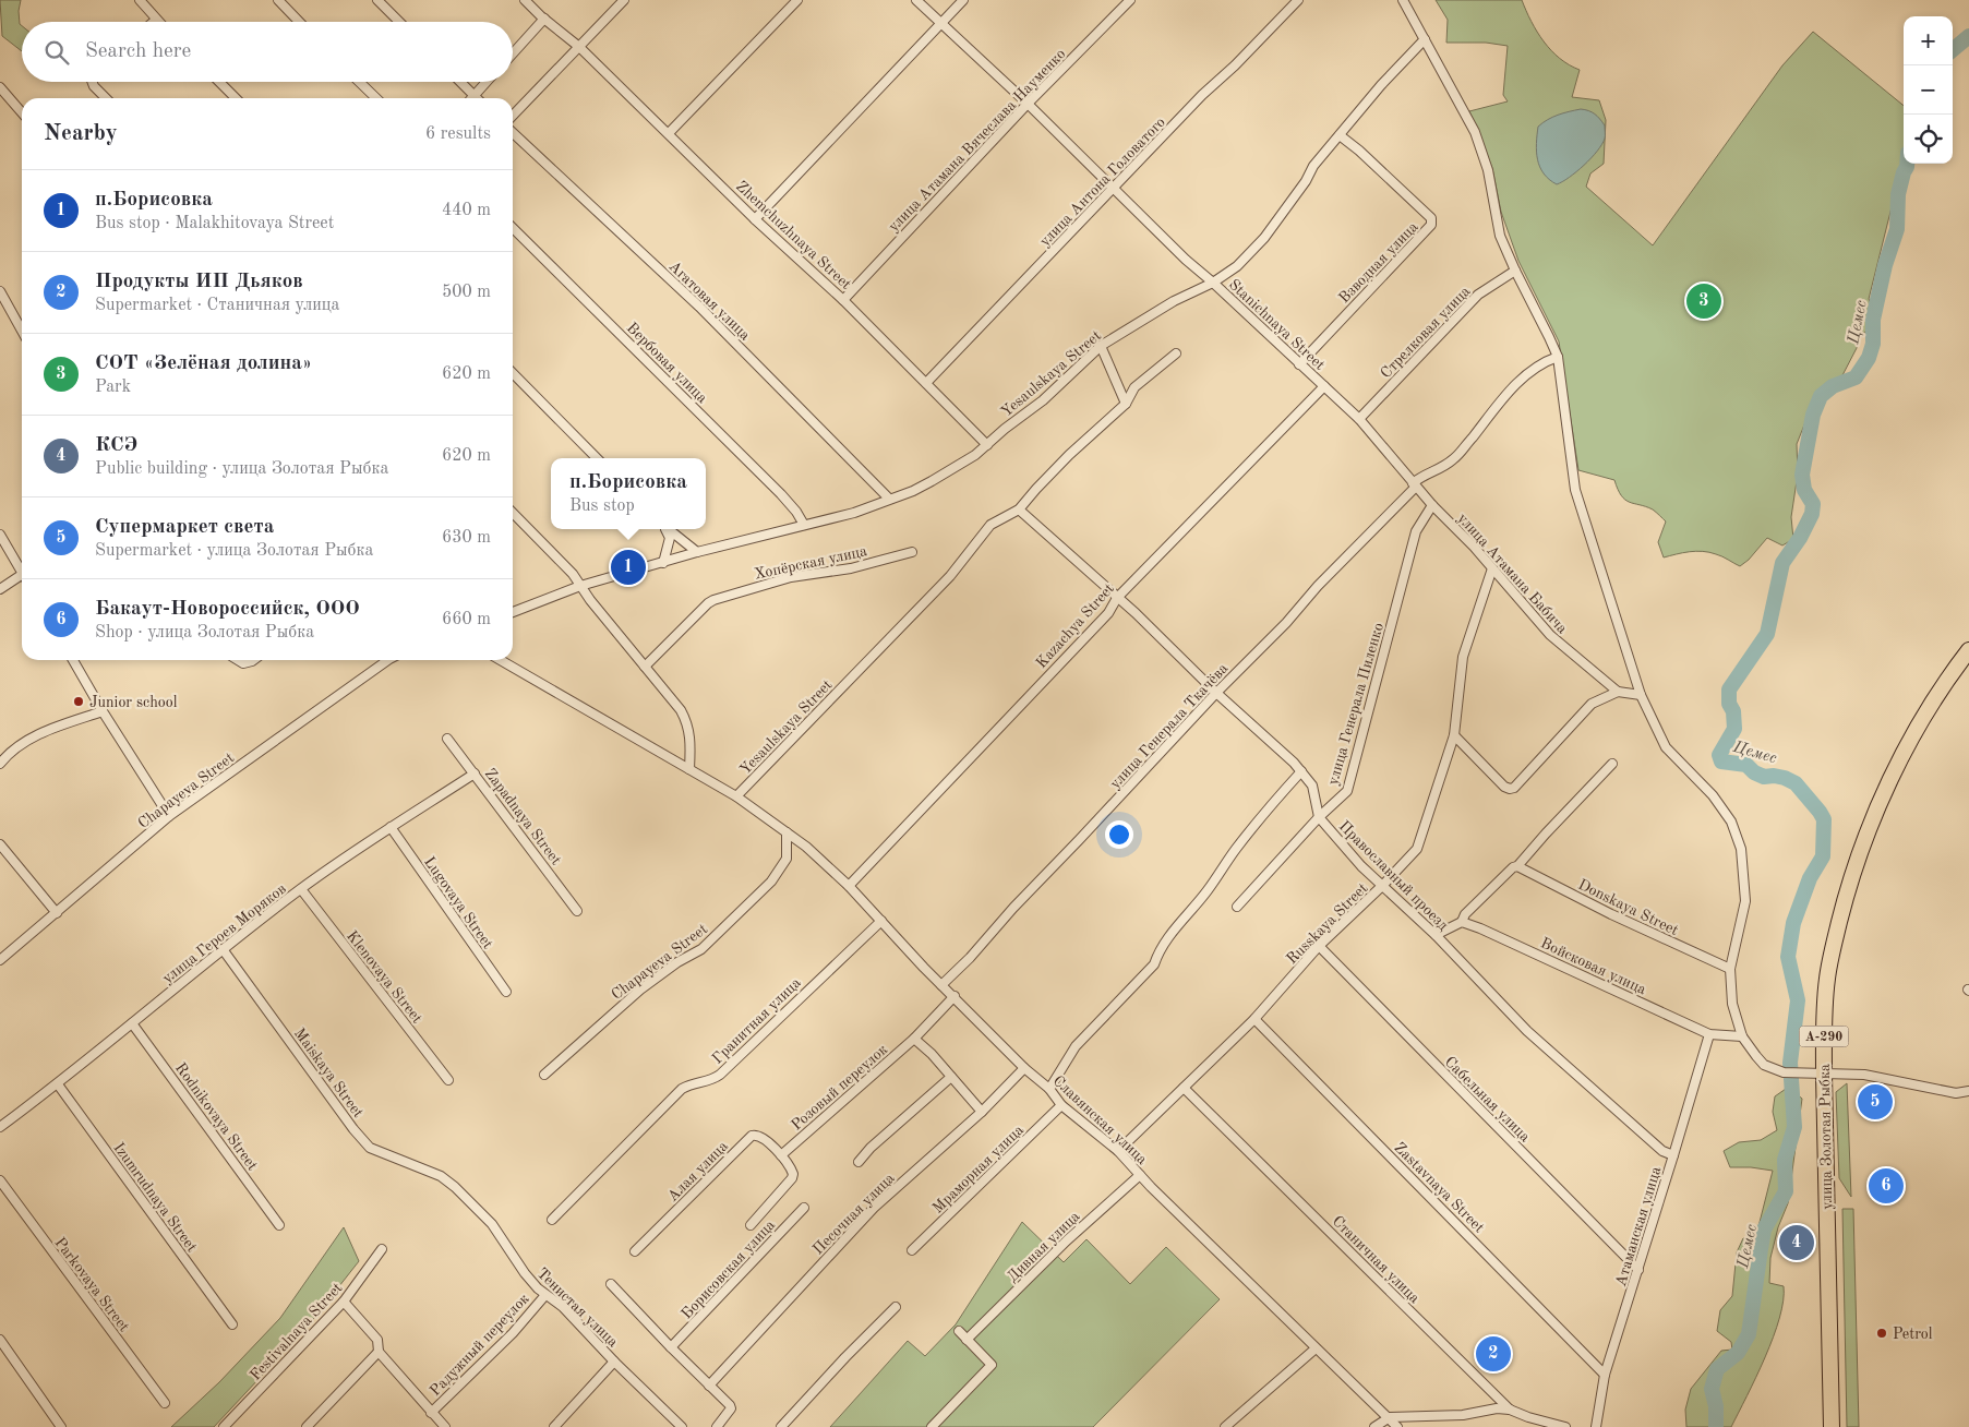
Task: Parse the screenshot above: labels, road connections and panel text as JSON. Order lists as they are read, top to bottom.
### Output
{
  "streets": {
    "highway": ["А-290", "улица Золотая Рыбка"],
    "street": [
      "улица Атамана Вячеслава Науменко",
      "улица Антона Головатого",
      "Zhemchuzhnaya Street",
      "Взводная улица",
      "Агатовая улица",
      "Stanichnaya Street",
      "Стрелковая улица",
      "Вербовая улица",
      "Yesaulskaya Street",
      "Хопёрская улица",
      "улица Атамана Бабича",
      "Kazachya Street",
      "улица Генерала Пиленко",
      "улица Генерала Ткачёва",
      "Chapayeva Street",
      "Zapadnaya Street",
      "Православный проезд",
      "Lugovaya Street",
      "Donskaya Street",
      "Russkaya Street",
      "улица Героев Моряков",
      "Войсковая улица",
      "Klenovaya Street",
      "Гранитная улица",
      "Maiskaya Street",
      "Розовый переулок",
      "Сабельная улица",
      "Rodnikovaya Street",
      "Славянская улица",
      "Мраморная улица",
      "Алая улица",
      "Zastavnaya Street",
      "Izumrudnaya Street",
      "Песочная улица",
      "Атаманская улица",
      "Дивная улица",
      "Станичная улица",
      "Борисовская улица",
      "Parkovaya Street",
      "Тенистая улица",
      "Festivalnaya Street",
      "Радужный переулок"
    ]
  },
  "crossings": [
    ["улица Атамана Вячеслава Науменко", "Zhemchuzhnaya Street"],
    ["улица Атамана Вячеслава Науменко", "Stanichnaya Street"],
    ["улица Антона Головатого", "Zhemchuzhnaya Street"],
    ["улица Антона Головатого", "Stanichnaya Street"],
    ["Zhemchuzhnaya Street", "Yesaulskaya Street"],
    ["Взводная улица", "Stanichnaya Street"],
    ["Взводная улица", "Yesaulskaya Street"],
    ["Агатовая улица", "Yesaulskaya Street"],
    ["Stanichnaya Street", "Yesaulskaya Street"],
    ["Stanichnaya Street", "улица Атамана Бабича"],
    ["Stanichnaya Street", "Kazachya Street"],
    ["Стрелковая улица", "улица Атамана Бабича"],
    ["Вербовая улица", "Yesaulskaya Street"],
    ["Yesaulskaya Street", "Православный проезд"],
    ["Yesaulskaya Street", "Славянская улица"],
    ["улица Атамана Бабича", "Kazachya Street"],
    ["улица Атамана Бабича", "улица Генерала Пиленко"],
    ["улица Атамана Бабича", "улица Генерала Ткачёва"],
    ["улица Атамана Бабича", "Russkaya Street"],
    ["Kazachya Street", "Православный проезд"],
    ["Kazachya Street", "Славянская улица"],
    ["улица Генерала Пиленко", "Православный проезд"],
    ["улица Генерала Ткачёва", "Православный проезд"],
    ["улица Генерала Ткачёва", "Славянская улица"],
    ["Chapayeva Street", "Славянская улица"],
    ["Zapadnaya Street", "улица Героев Моряков"],
    ["Православный проезд", "Russkaya Street"],
    ["Православный проезд", "Атаманская улица"],
    ["Lugovaya Street", "улица Героев Моряков"],
    ["Russkaya Street", "Сабельная улица"],
    ["Russkaya Street", "Славянская улица"],
    ["Russkaya Street", "Zastavnaya Street"],
    ["Russkaya Street", "Станичная улица"],
    ["улица Героев Моряков", "Klenovaya Street"],
    ["улица Героев Моряков", "Maiskaya Street"],
    ["улица Героев Моряков", "Rodnikovaya Street"],
    ["улица Героев Моряков", "Izumrudnaya Street"],
    ["Войсковая улица", "Атаманская улица"],
    ["Гранитная улица", "Славянская улица"],
    ["Maiskaya Street", "Тенистая улица"],
    ["Розовый переулок", "Славянская улица"],
    ["Розовый переулок", "Алая улица"],
    ["Сабельная улица", "Атаманская улица"],
    ["Славянская улица", "Мраморная улица"],
    ["Славянская улица", "Песочная улица"],
    ["Славянская улица", "Дивная улица"],
    ["Zastavnaya Street", "Атаманская улица"],
    ["Тенистая улица", "Радужный переулок"]
  ],
  "water": ["Цемес"],
  "places": ["Junior school", "Petrol"],
  "page": {
    "map_buttons": ["+", "−"],
    "search": "Search here",
    "heading": ["Nearby", "6 results"],
    "list": [
      {
        "mark": "1",
        "name": "п.Борисовка",
        "note": "Bus stop · Malakhitovaya Street",
        "value": "440 m"
      },
      {
        "mark": "2",
        "name": "Продукты ИП Дьяков",
        "note": "Supermarket · Станичная улица",
        "value": "500 m"
      },
      {
        "mark": "3",
        "name": "СОТ «Зелёная долина»",
        "note": "Park",
        "value": "620 m"
      },
      {
        "mark": "4",
        "name": "КСЭ",
        "note": "Public building · улица Золотая Рыбка",
        "value": "620 m"
      },
      {
        "mark": "5",
        "name": "Супермаркет света",
        "note": "Supermarket · улица Золотая Рыбка",
        "value": "630 m"
      },
      {
        "mark": "6",
        "name": "Бакаут-Новороссийск, ООО",
        "note": "Shop · улица Золотая Рыбка",
        "value": "660 m"
      }
    ],
    "pins": [
      "3",
      "1",
      "5",
      "6",
      "4",
      "2"
    ],
    "popup": ["п.Борисовка", "Bus stop"]
  }
}
